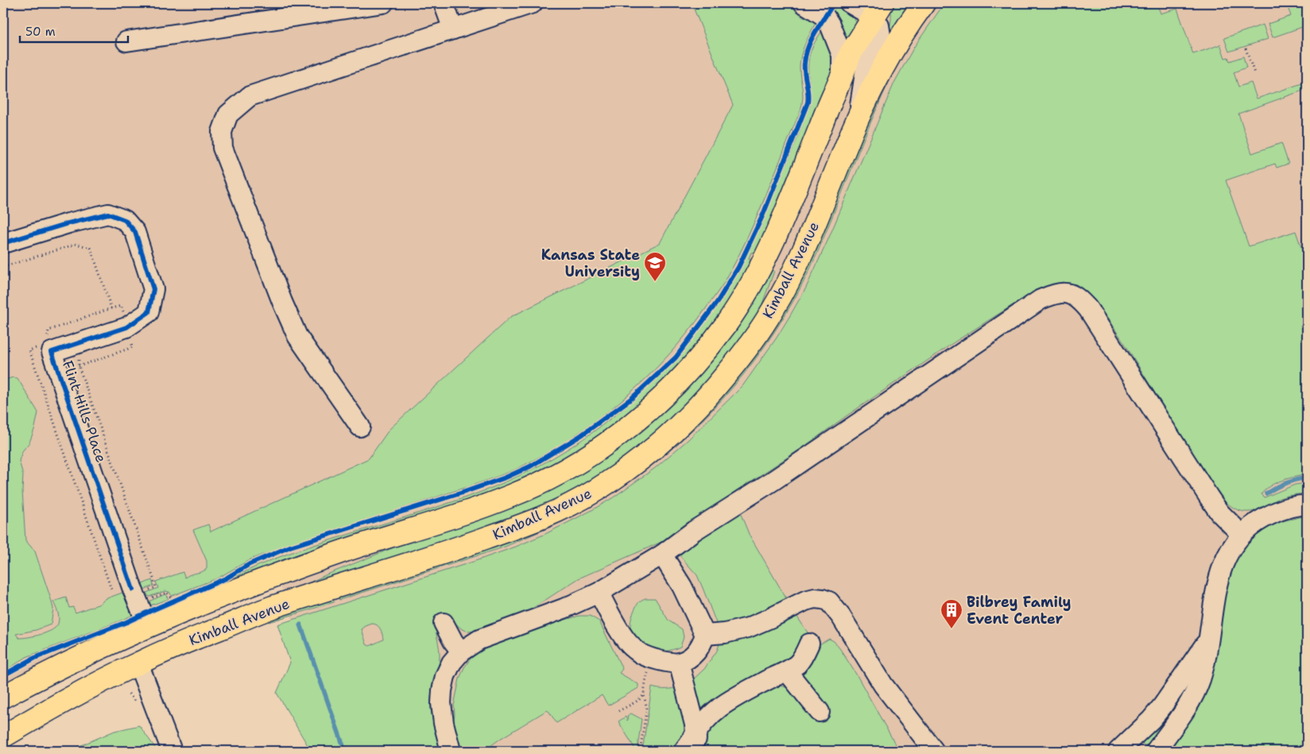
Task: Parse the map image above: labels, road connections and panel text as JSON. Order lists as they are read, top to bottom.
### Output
{
  "streets": {
    "main road": ["Kimball Avenue"],
    "street": ["Flint Hills Place"]
  },
  "crossings": [
    ["Kimball Avenue", "Flint Hills Place"]
  ],
  "places": {
    "school or university": ["Kansas State University"],
    "building": ["Bilbrey Family Event Center"]
  },
  "scale_bar": "50 m"
}
